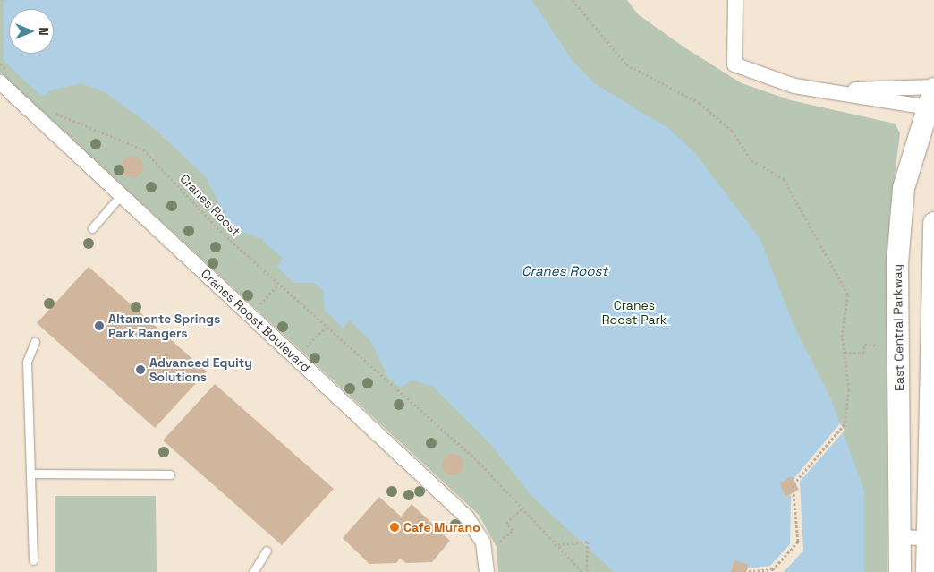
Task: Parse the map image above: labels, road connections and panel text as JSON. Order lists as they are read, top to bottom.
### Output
{
  "streets": {
    "main road": ["East Central Parkway"],
    "street": ["Cranes Roost Boulevard"],
    "path": ["Cranes Roost"]
  },
  "water": ["Cranes Roost"],
  "parks": ["Cranes Roost Park"],
  "places": ["Altamonte Springs Park Rangers", "Advanced Equity Solutions", "Cafe Murano"],
  "north": "right"
}
